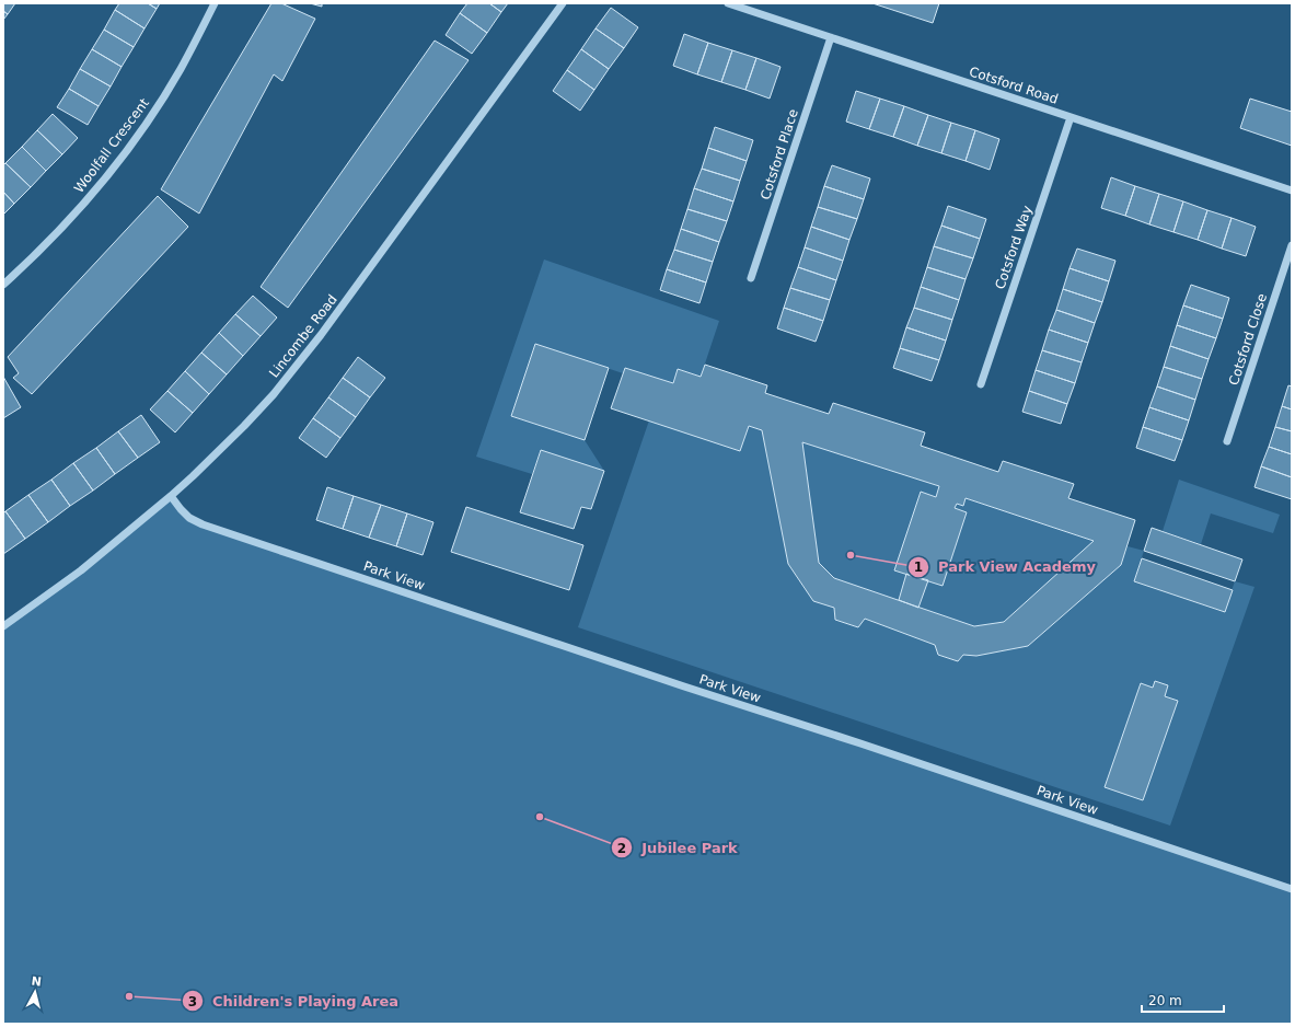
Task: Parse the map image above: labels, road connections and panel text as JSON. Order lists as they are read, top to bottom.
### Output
{
  "streets": {
    "street": [
      "Cotsford Road",
      "Woolfall Crescent",
      "Cotsford Place",
      "Cotsford Way",
      "Lincombe Road",
      "Cotsford Close",
      "Park View"
    ]
  },
  "crossings": [
    ["Cotsford Road", "Cotsford Place"],
    ["Cotsford Road", "Cotsford Way"],
    ["Lincombe Road", "Park View"]
  ],
  "places": ["Park View Academy", "Jubilee Park", "Children's Playing Area"],
  "scale_bar": "20 m",
  "north": "top"
}
